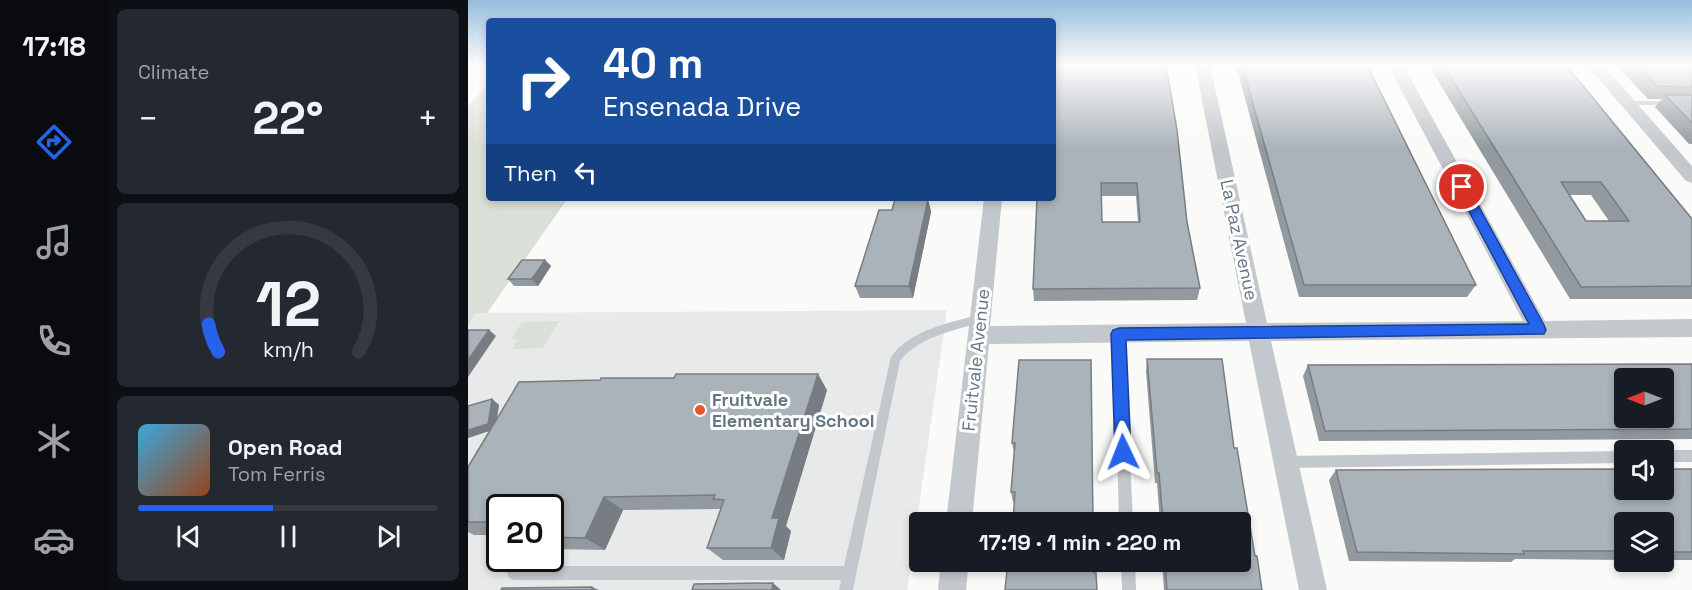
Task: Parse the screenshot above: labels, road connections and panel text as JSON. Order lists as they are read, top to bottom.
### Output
{
  "streets": {
    "street": ["La Paz Avenue", "Fruitvale Avenue"]
  },
  "places": ["Fruitvale Elementary School"],
  "north": "left",
  "page": {
    "tabs": "17:18",
    "tile": "Climate",
    "turn": ["40 m", "Ensenada Drive"],
    "heat": ["−", "22°", "+"],
    "then": "Then",
    "song": ["Open Road", "Tom Ferris"],
    "limit": "20",
    "trip": "17:19 · 1 min · 220 m",
    "gauge": ["12", "km/h"]
  }
}
